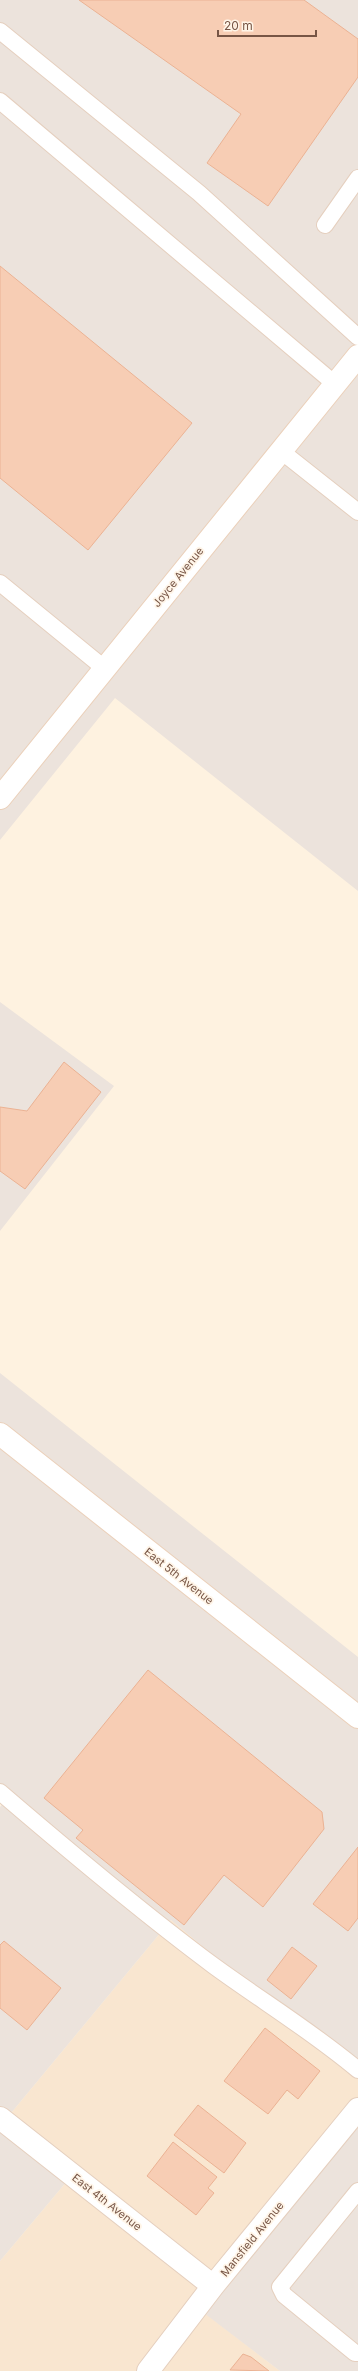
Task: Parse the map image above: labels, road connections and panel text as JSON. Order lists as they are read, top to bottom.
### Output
{
  "streets": {
    "street": [
      "Joyce Avenue",
      "East 5th Avenue",
      "East 4th Avenue",
      "Mansfield Avenue"
    ]
  },
  "crossings": [
    ["East 4th Avenue", "Mansfield Avenue"]
  ],
  "scale_bar": "20 m"
}
